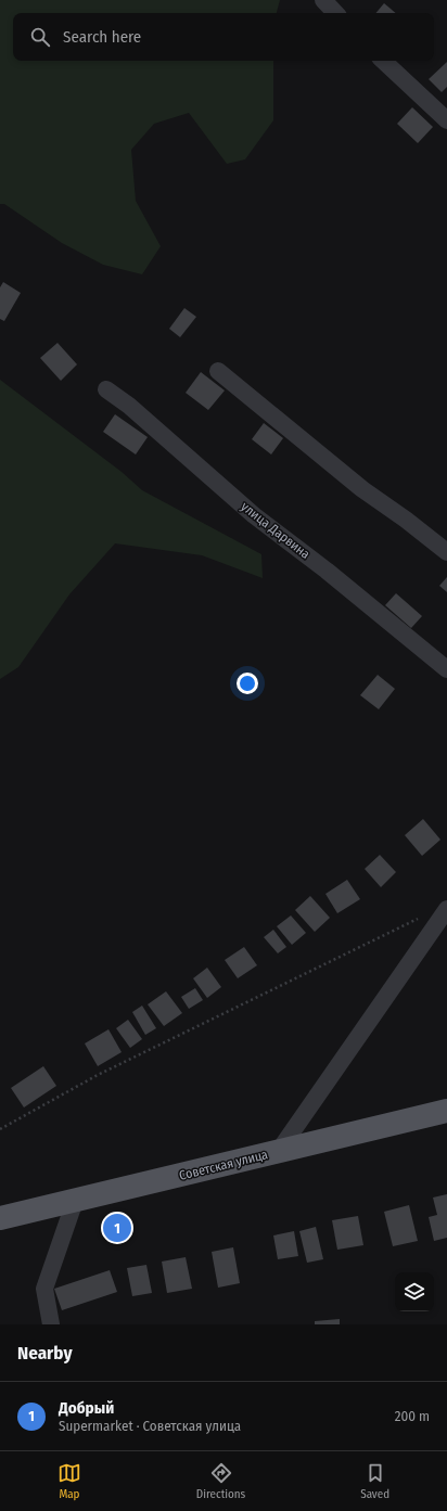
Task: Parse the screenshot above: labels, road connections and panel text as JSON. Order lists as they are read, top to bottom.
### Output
{
  "streets": {
    "main road": ["Советская улица"],
    "street": ["улица Дарвина"]
  },
  "page": {
    "search": "Search here",
    "pins": "1",
    "heading": "Nearby",
    "list": [
      {
        "mark": "1",
        "name": "Добрый",
        "note": "Supermarket · Советская улица",
        "value": "200 m"
      }
    ],
    "nav": ["Map", "Directions", "Saved"]
  }
}
